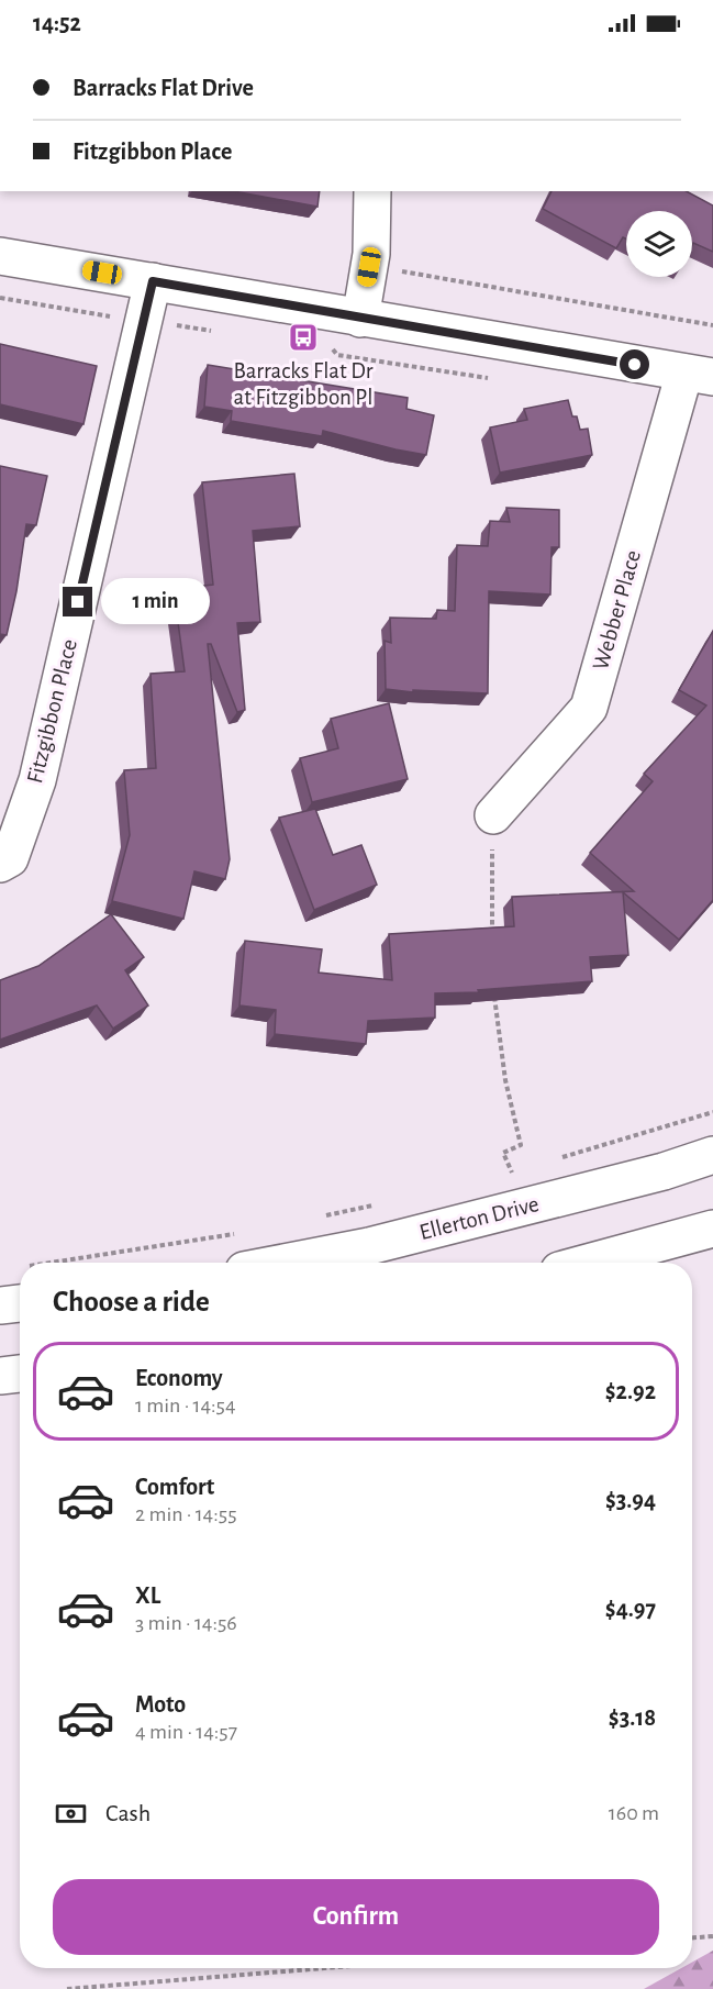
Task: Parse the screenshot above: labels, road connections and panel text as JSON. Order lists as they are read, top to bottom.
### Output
{
  "streets": {
    "street": ["Webber Place", "Fitzgibbon Place", "Ellerton Drive"]
  },
  "places": {
    "bus stop": ["Barracks Flat Dr at Fitzgibbon Pl"]
  },
  "page": {
    "status": "14:52",
    "banner": ["Barracks Flat Drive", "Fitzgibbon Place"],
    "bubble": "1 min",
    "heading": "Choose a ride",
    "list": [
      {
        "name": "Economy",
        "note": "1 min · 14:54",
        "value": "$2.92"
      },
      {
        "name": "Comfort",
        "note": "2 min · 14:55",
        "value": "$3.94"
      },
      {
        "name": "XL",
        "note": "3 min · 14:56",
        "value": "$4.97"
      },
      {
        "name": "Moto",
        "note": "4 min · 14:57",
        "value": "$3.18"
      }
    ],
    "pay": ["Cash", "160 m"],
    "buttons": "Confirm"
  }
}
